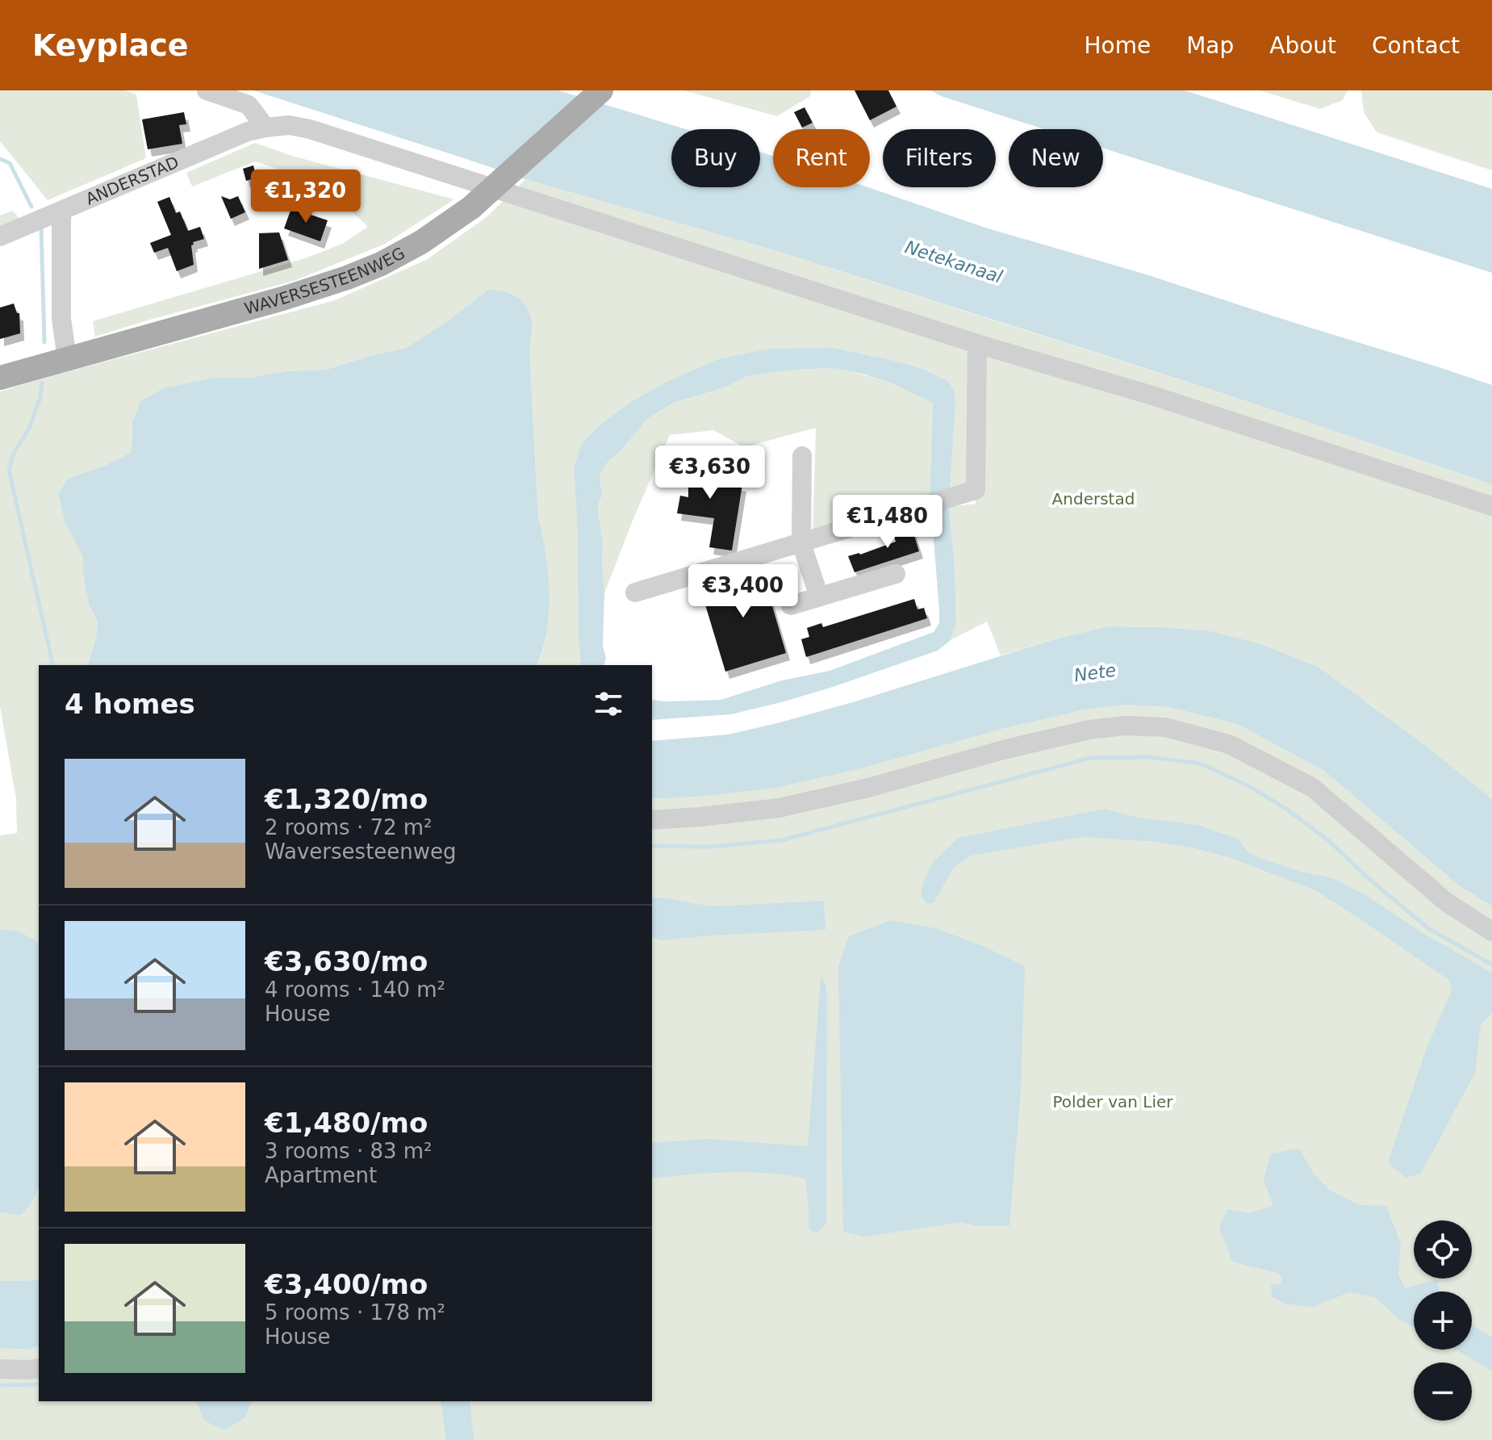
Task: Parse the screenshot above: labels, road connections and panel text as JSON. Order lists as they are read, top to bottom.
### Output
{
  "streets": {
    "main road": ["WAVERSESTEENWEG"],
    "street": ["ANDERSTAD"]
  },
  "water": ["Netekanaal", "Nete"],
  "parks": ["Anderstad", "Polder van Lier"],
  "page": {
    "header": "Keyplace",
    "nav": [
      "Home",
      "Map",
      "About",
      "Contact"
    ],
    "chip": [
      "Buy",
      "Rent",
      "Filters",
      "New"
    ],
    "price": [
      "€1,320",
      "€3,630",
      "€1,480",
      "€3,400"
    ],
    "heading": "4 homes",
    "list": [
      {
        "name": "€1,320/mo",
        "note": "2 rooms · 72 m² · Waversesteenweg"
      },
      {
        "name": "€3,630/mo",
        "note": "4 rooms · 140 m² · House"
      },
      {
        "name": "€1,480/mo",
        "note": "3 rooms · 83 m² · Apartment"
      },
      {
        "name": "€3,400/mo",
        "note": "5 rooms · 178 m² · House"
      }
    ],
    "map_buttons": ["+", "−"]
  }
}
